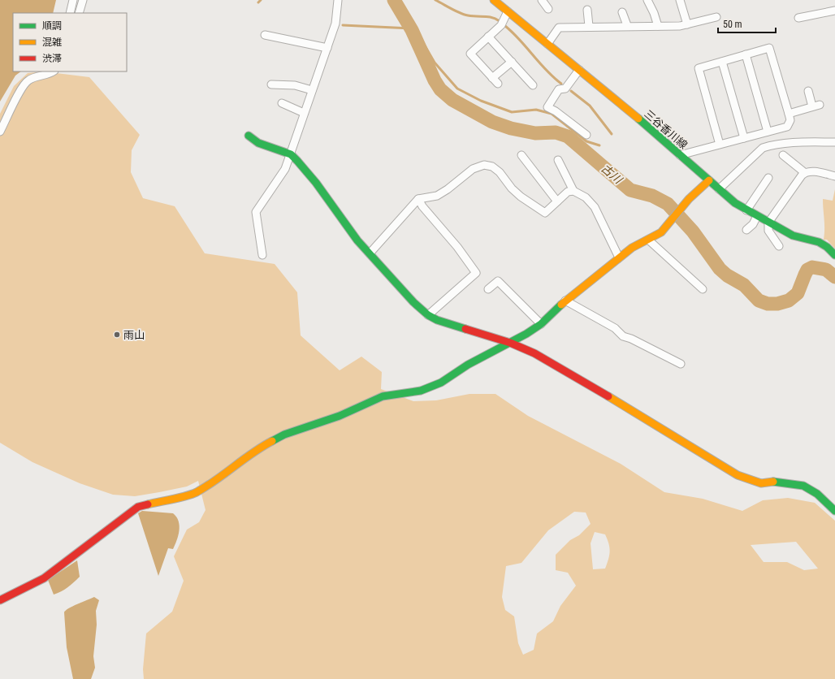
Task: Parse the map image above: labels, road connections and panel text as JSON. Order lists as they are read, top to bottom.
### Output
{
  "streets": {
    "street": ["三谷香川線"]
  },
  "water": ["古川"],
  "places": ["雨山"],
  "legend": ["順調", "混雑", "渋滞"],
  "scale_bar": "50 m"
}
